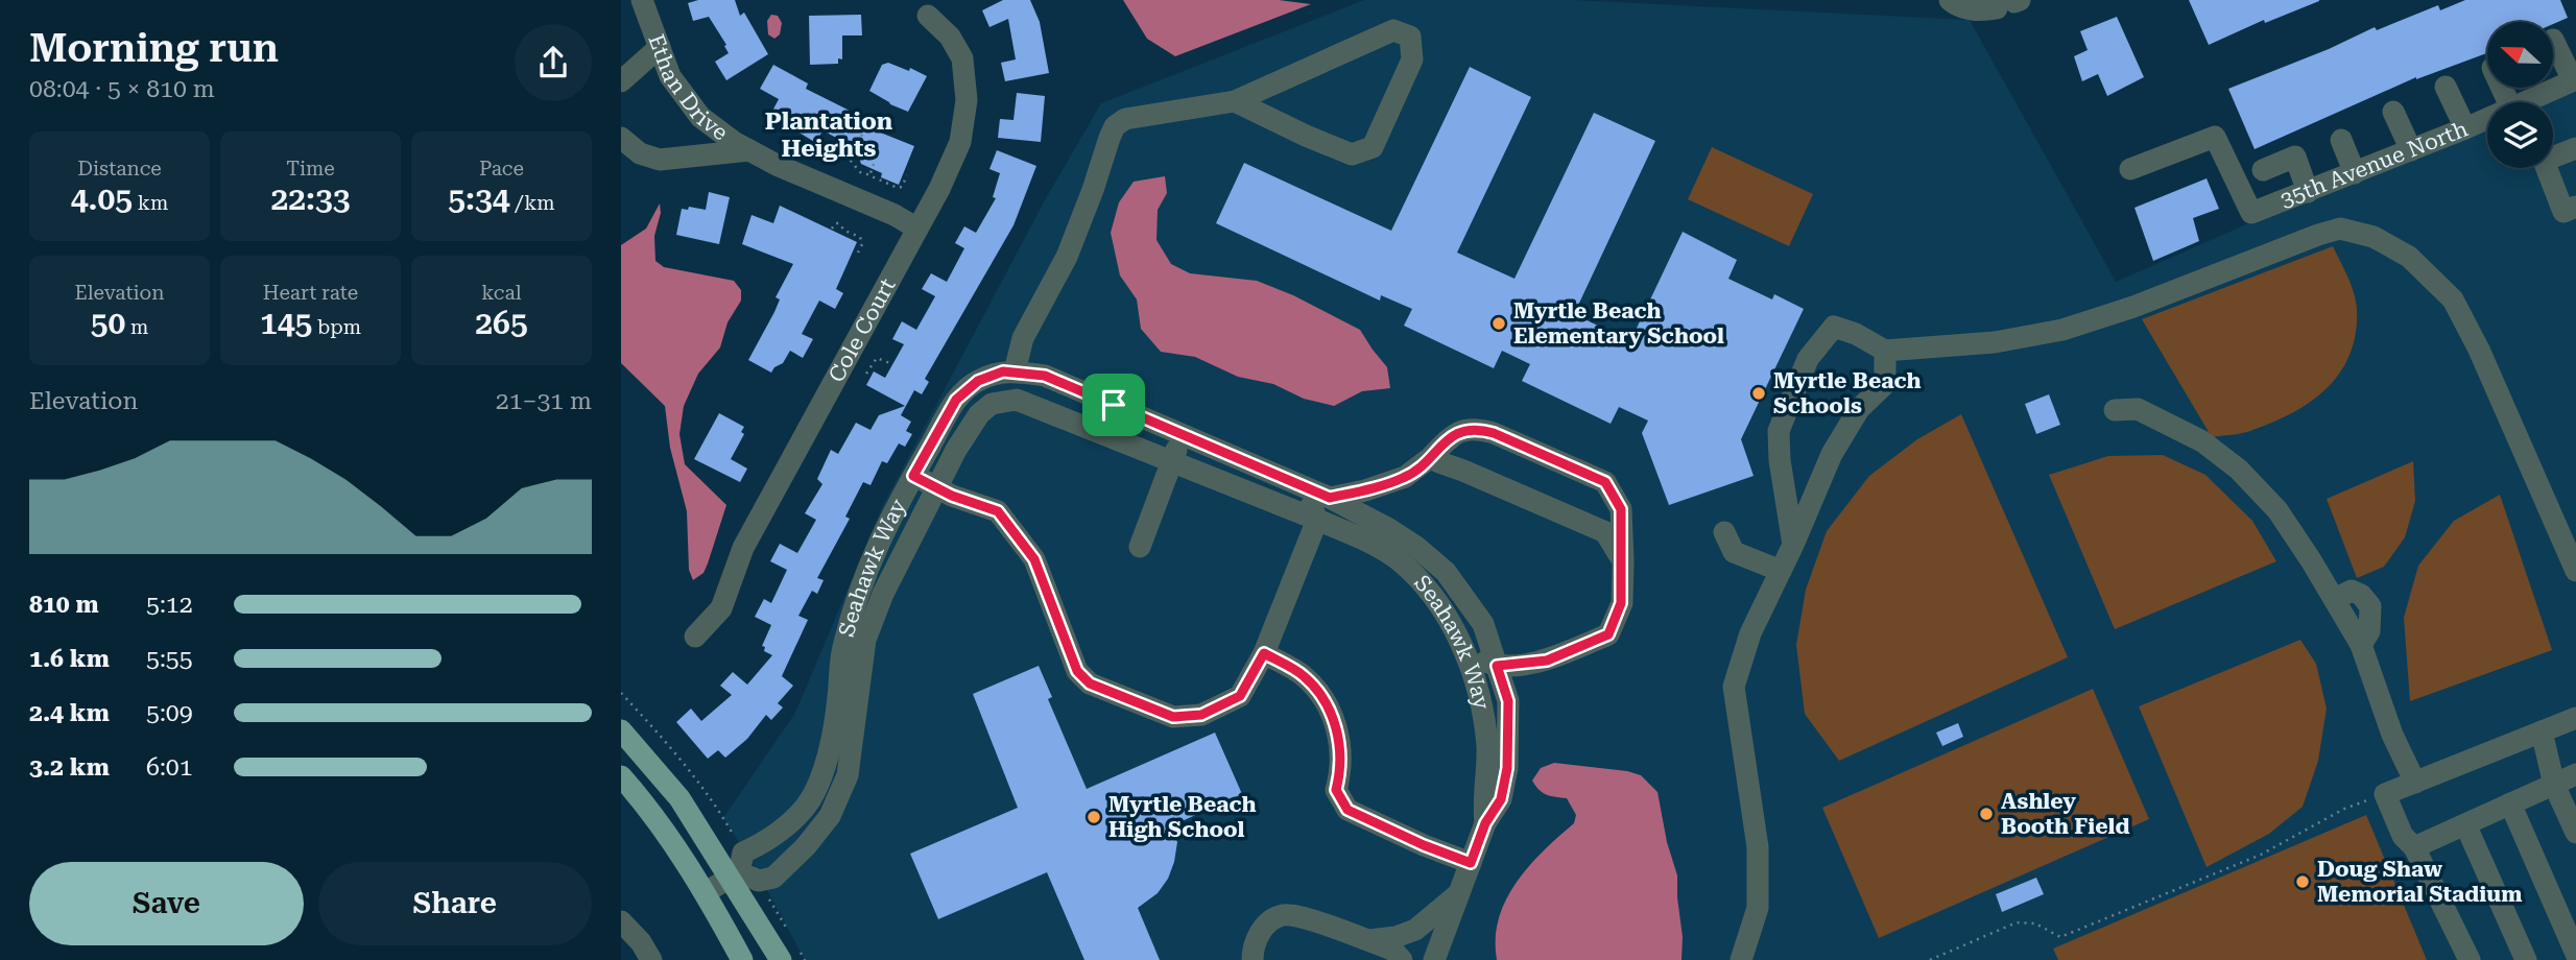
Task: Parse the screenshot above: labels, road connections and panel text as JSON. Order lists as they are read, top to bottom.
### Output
{
  "streets": {
    "street": [
      "Ethan Drive",
      "35th Avenue North",
      "Cole Court",
      "Seahawk Way"
    ]
  },
  "crossings": [
    ["Ethan Drive", "Cole Court"]
  ],
  "districts": ["Plantation Heights"],
  "places": [
    "Myrtle Beach Elementary School",
    "Myrtle Beach Schools",
    "Ashley Booth Field",
    "Myrtle Beach High School",
    "Doug Shaw Memorial Stadium"
  ],
  "north": "left",
  "page": {
    "heading": ["Morning run", "08:04 · 5 × 810 m"],
    "stats": [
      ["Distance", "4.05 km"],
      ["Time", "22:33"],
      ["Pace", "5:34 /km"],
      ["Elevation", "50 m"],
      ["Heart rate", "145 bpm"],
      ["kcal", "265"]
    ],
    "chart": ["Elevation", "21–31 m"],
    "list": [
      {
        "name": "810 m",
        "note": "5:12"
      },
      {
        "name": "1.6 km",
        "note": "5:55"
      },
      {
        "name": "2.4 km",
        "note": "5:09"
      },
      {
        "name": "3.2 km",
        "note": "6:01"
      }
    ],
    "buttons": ["Save", "Share"]
  }
}
